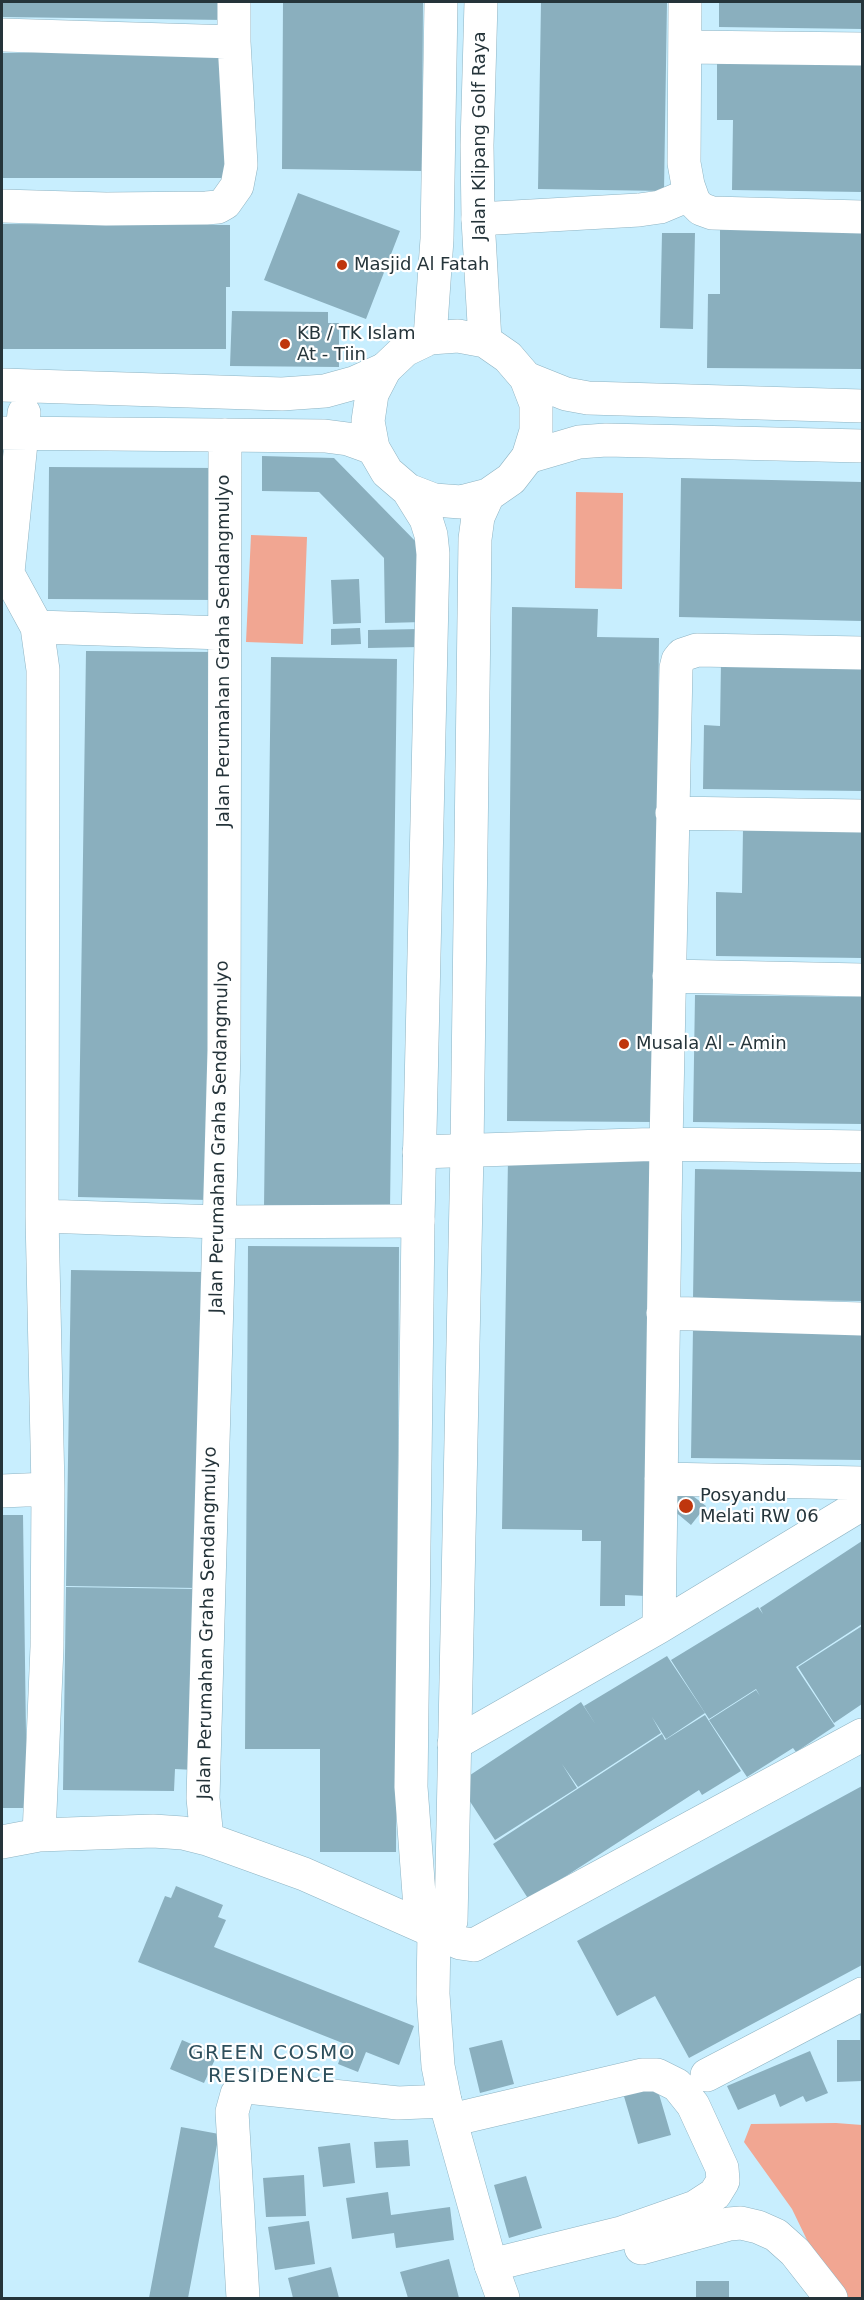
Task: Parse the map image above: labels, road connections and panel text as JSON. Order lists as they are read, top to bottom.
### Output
{
  "streets": {
    "street": ["Jalan Klipang Golf Raya", "Jalan Perumahan Graha Sendangmulyo"]
  },
  "districts": ["GREEN COSMO RESIDENCE"],
  "places": [
    "Masjid Al Fatah",
    "KB / TK Islam At - Tiin",
    "Musala Al - Amin",
    "Posyandu Melati RW 06"
  ]
}
